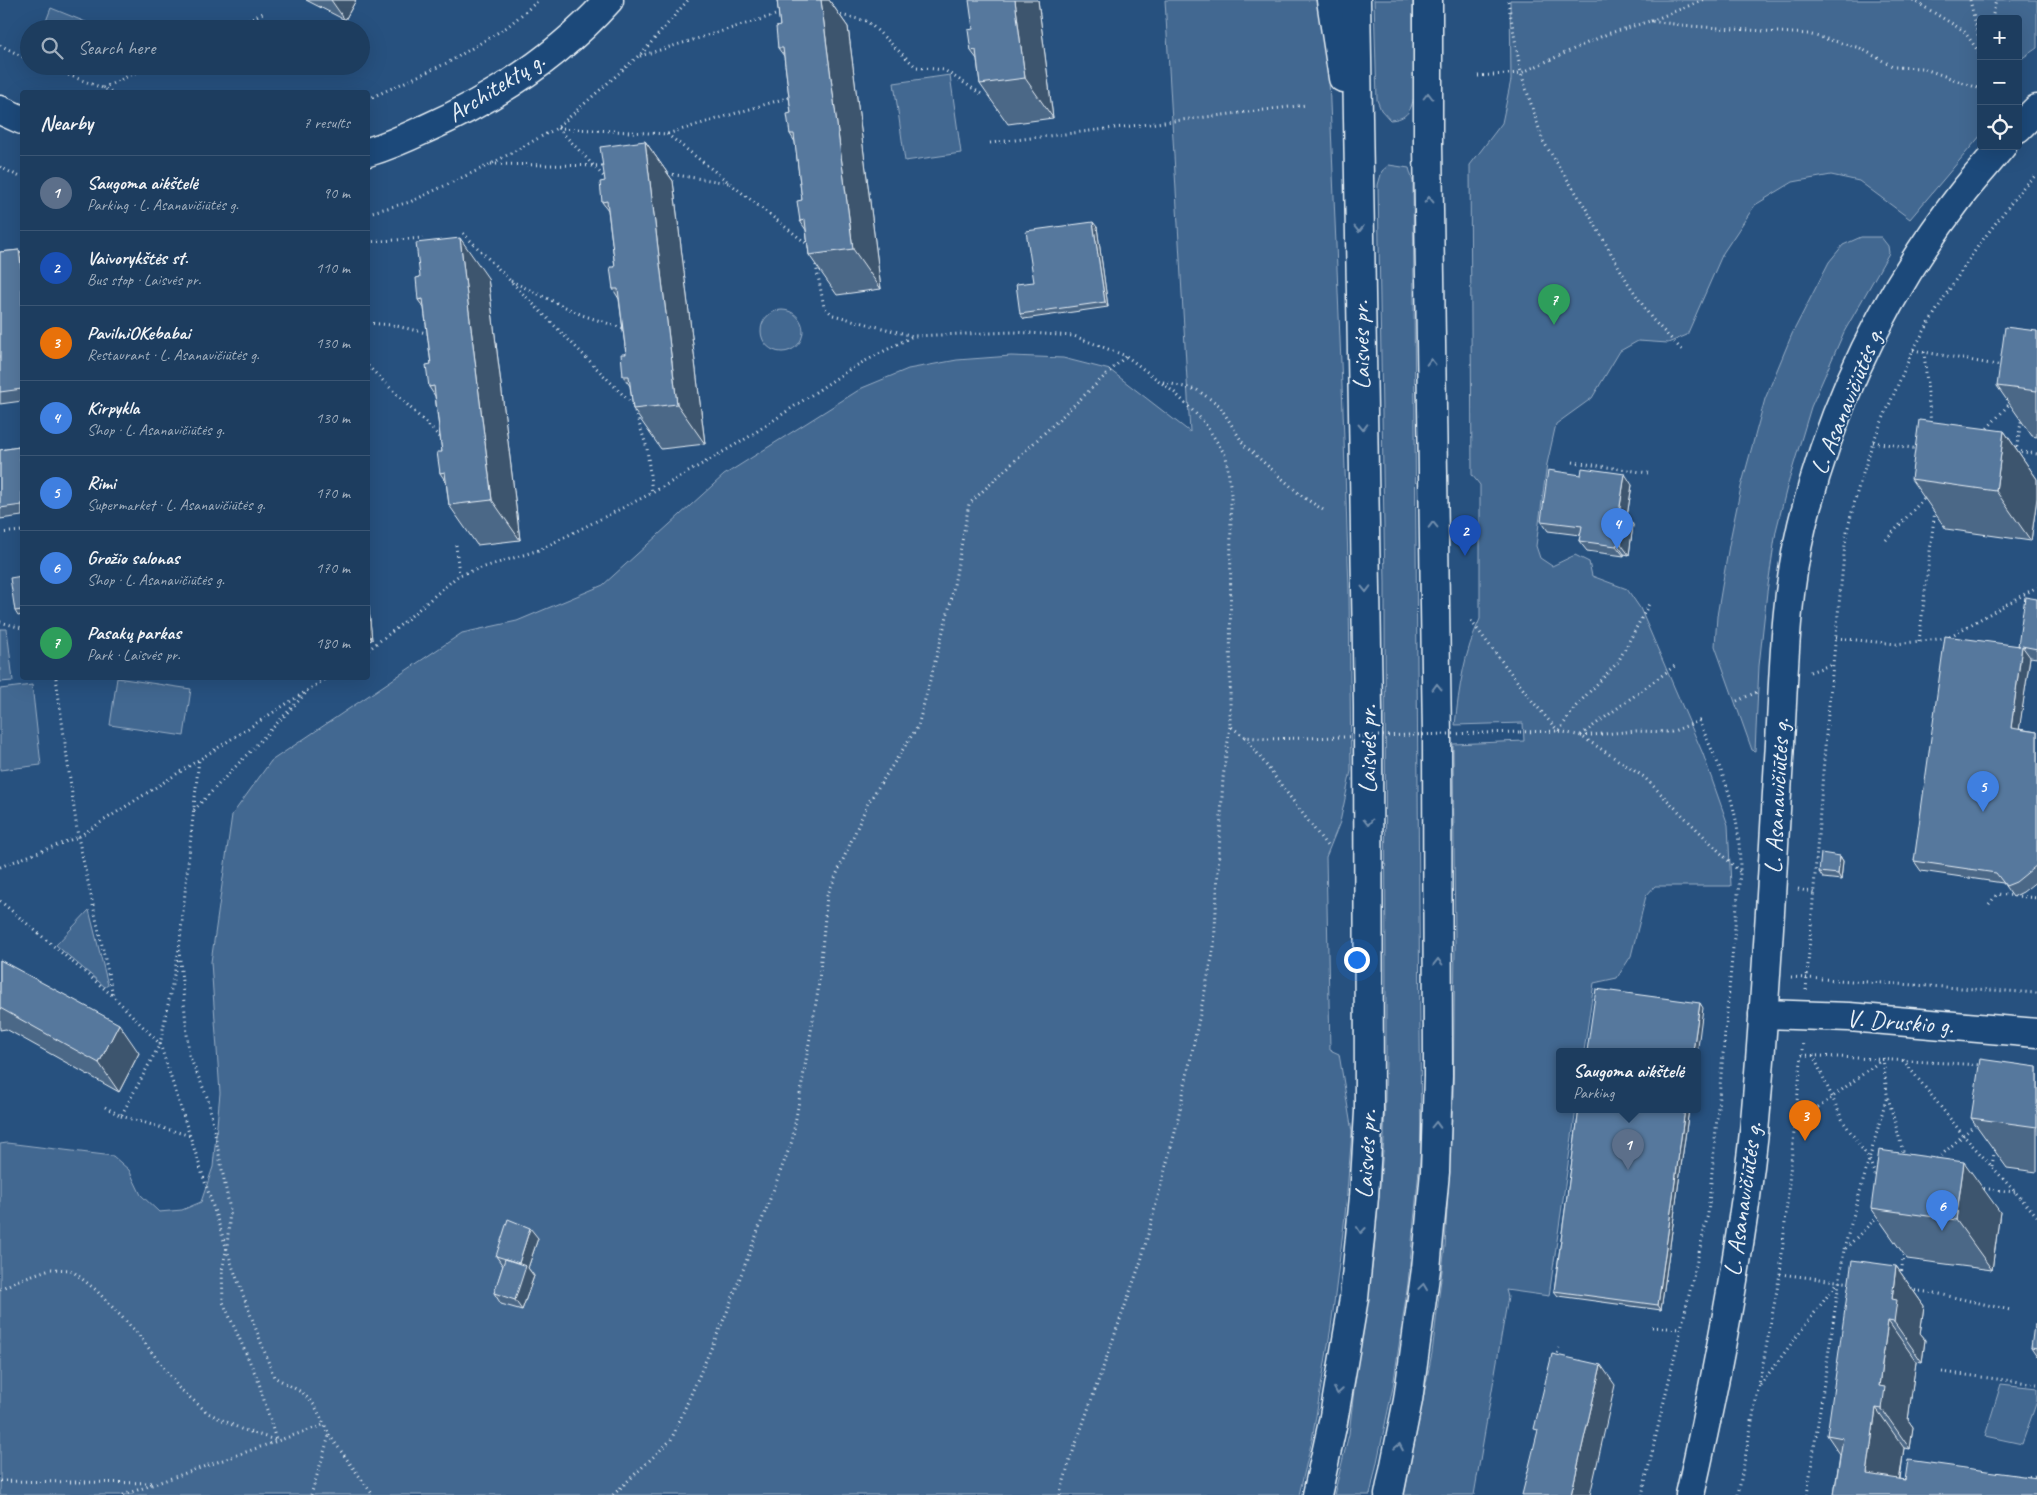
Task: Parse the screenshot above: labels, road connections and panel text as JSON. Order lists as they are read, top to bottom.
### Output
{
  "streets": {
    "main road": [
      "Architektų g.",
      "Laisvės pr.",
      "L. Asanavičiūtės g.",
      "V. Druskio g."
    ]
  },
  "crossings": [
    ["L. Asanavičiūtės g.", "V. Druskio g."]
  ],
  "page": {
    "map_buttons": ["+", "−"],
    "search": "Search here",
    "heading": ["Nearby", "7 results"],
    "list": [
      {
        "mark": "1",
        "name": "Saugoma aikštelė",
        "note": "Parking · L. Asanavičiūtės g.",
        "value": "90 m"
      },
      {
        "mark": "2",
        "name": "Vaivorykštės st.",
        "note": "Bus stop · Laisvės pr.",
        "value": "110 m"
      },
      {
        "mark": "3",
        "name": "PavilniOKebabai",
        "note": "Restaurant · L. Asanavičiūtės g.",
        "value": "130 m"
      },
      {
        "mark": "4",
        "name": "Kirpykla",
        "note": "Shop · L. Asanavičiūtės g.",
        "value": "130 m"
      },
      {
        "mark": "5",
        "name": "Rimi",
        "note": "Supermarket · L. Asanavičiūtės g.",
        "value": "170 m"
      },
      {
        "mark": "6",
        "name": "Grožio salonas",
        "note": "Shop · L. Asanavičiūtės g.",
        "value": "170 m"
      },
      {
        "mark": "7",
        "name": "Pasakų parkas",
        "note": "Park · Laisvės pr.",
        "value": "180 m"
      }
    ],
    "pins": [
      "7",
      "4",
      "2",
      "5",
      "3",
      "1",
      "6"
    ],
    "popup": ["Saugoma aikštelė", "Parking"]
  }
}
